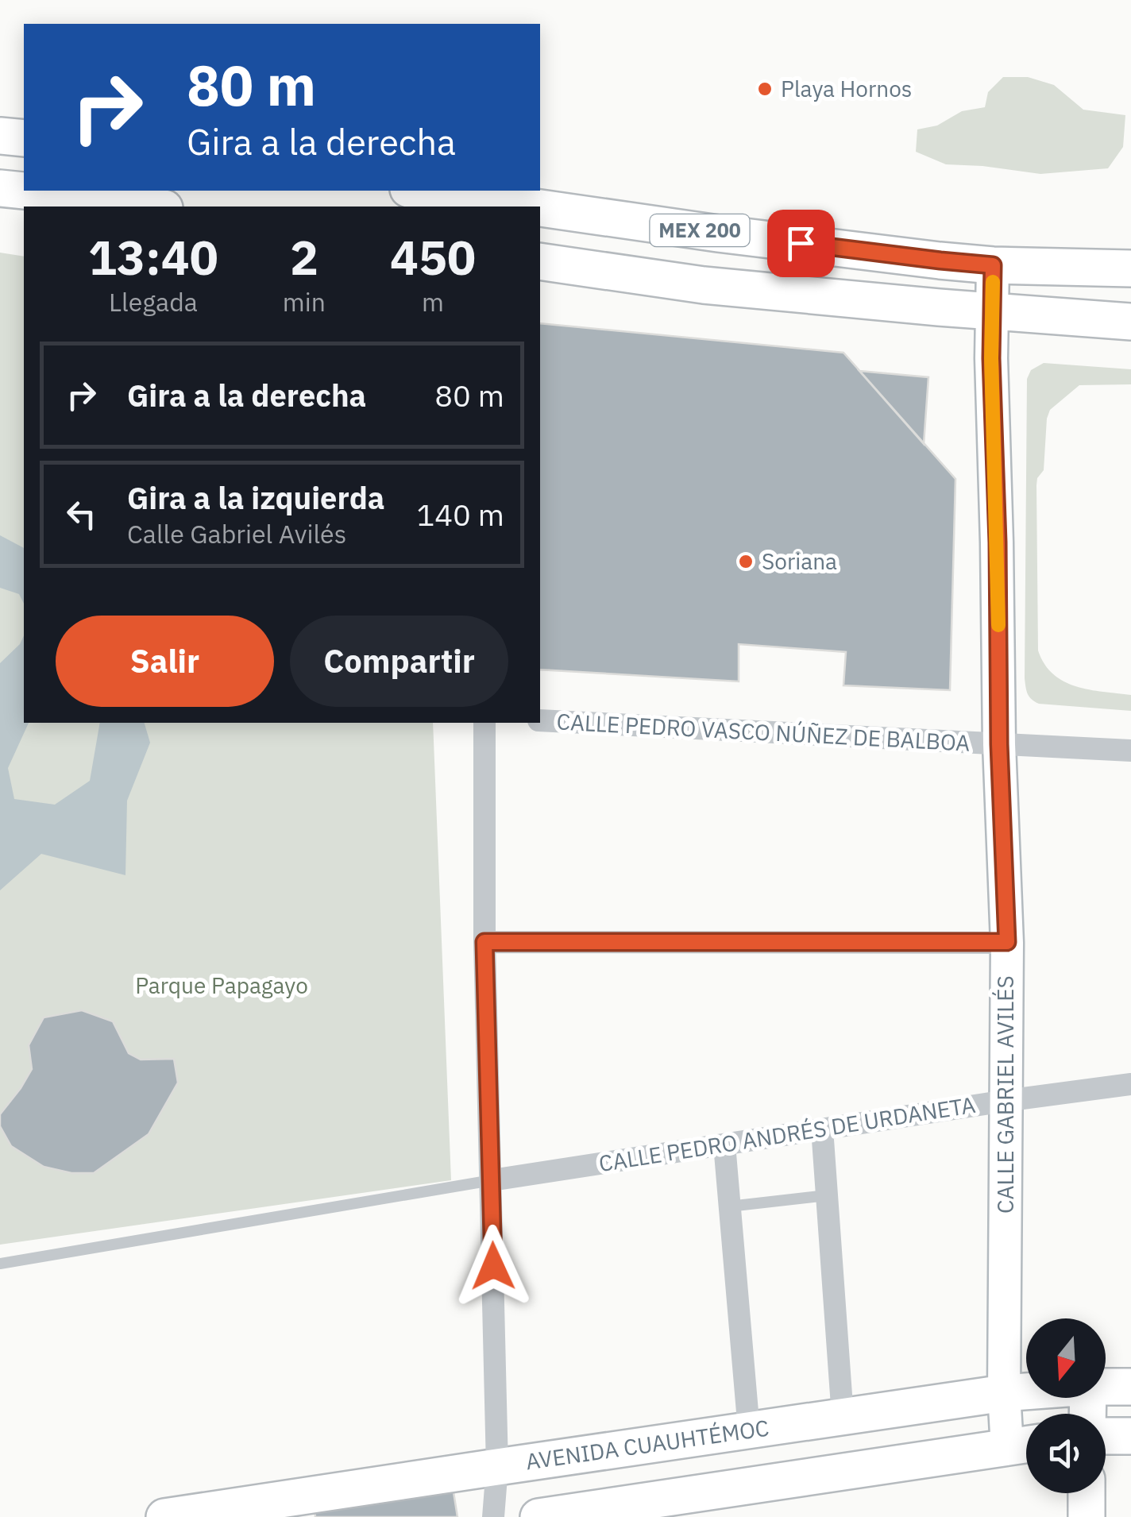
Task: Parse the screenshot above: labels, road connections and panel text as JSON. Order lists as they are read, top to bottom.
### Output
{
  "streets": {
    "main road": ["MEX 200", "AVENIDA CUAUHTÉMOC"],
    "street": ["CALLE PEDRO VASCO NÚÑEZ DE BALBOA", "CALLE GABRIEL AVILÉS", "CALLE PEDRO ANDRÉS DE URDANETA"]
  },
  "crossings": [
    ["MEX 200", "CALLE GABRIEL AVILÉS"],
    ["CALLE PEDRO VASCO NÚÑEZ DE BALBOA", "CALLE GABRIEL AVILÉS"],
    ["CALLE GABRIEL AVILÉS", "CALLE PEDRO ANDRÉS DE URDANETA"],
    ["CALLE GABRIEL AVILÉS", "AVENIDA CUAUHTÉMOC"]
  ],
  "parks": ["Parque Papagayo"],
  "places": ["Playa Hornos", "Soriana"],
  "north": "bottom",
  "page": {
    "turn": ["80 m", "Gira a la derecha"],
    "eta": [
      "13:40",
      "Llegada",
      "2",
      "min",
      "450",
      "m"
    ],
    "list": [
      {
        "name": "Gira a la derecha",
        "value": "80 m"
      },
      {
        "name": "Gira a la izquierda",
        "note": "Calle Gabriel Avilés",
        "value": "140 m"
      }
    ],
    "buttons": ["Salir", "Compartir"]
  }
}
